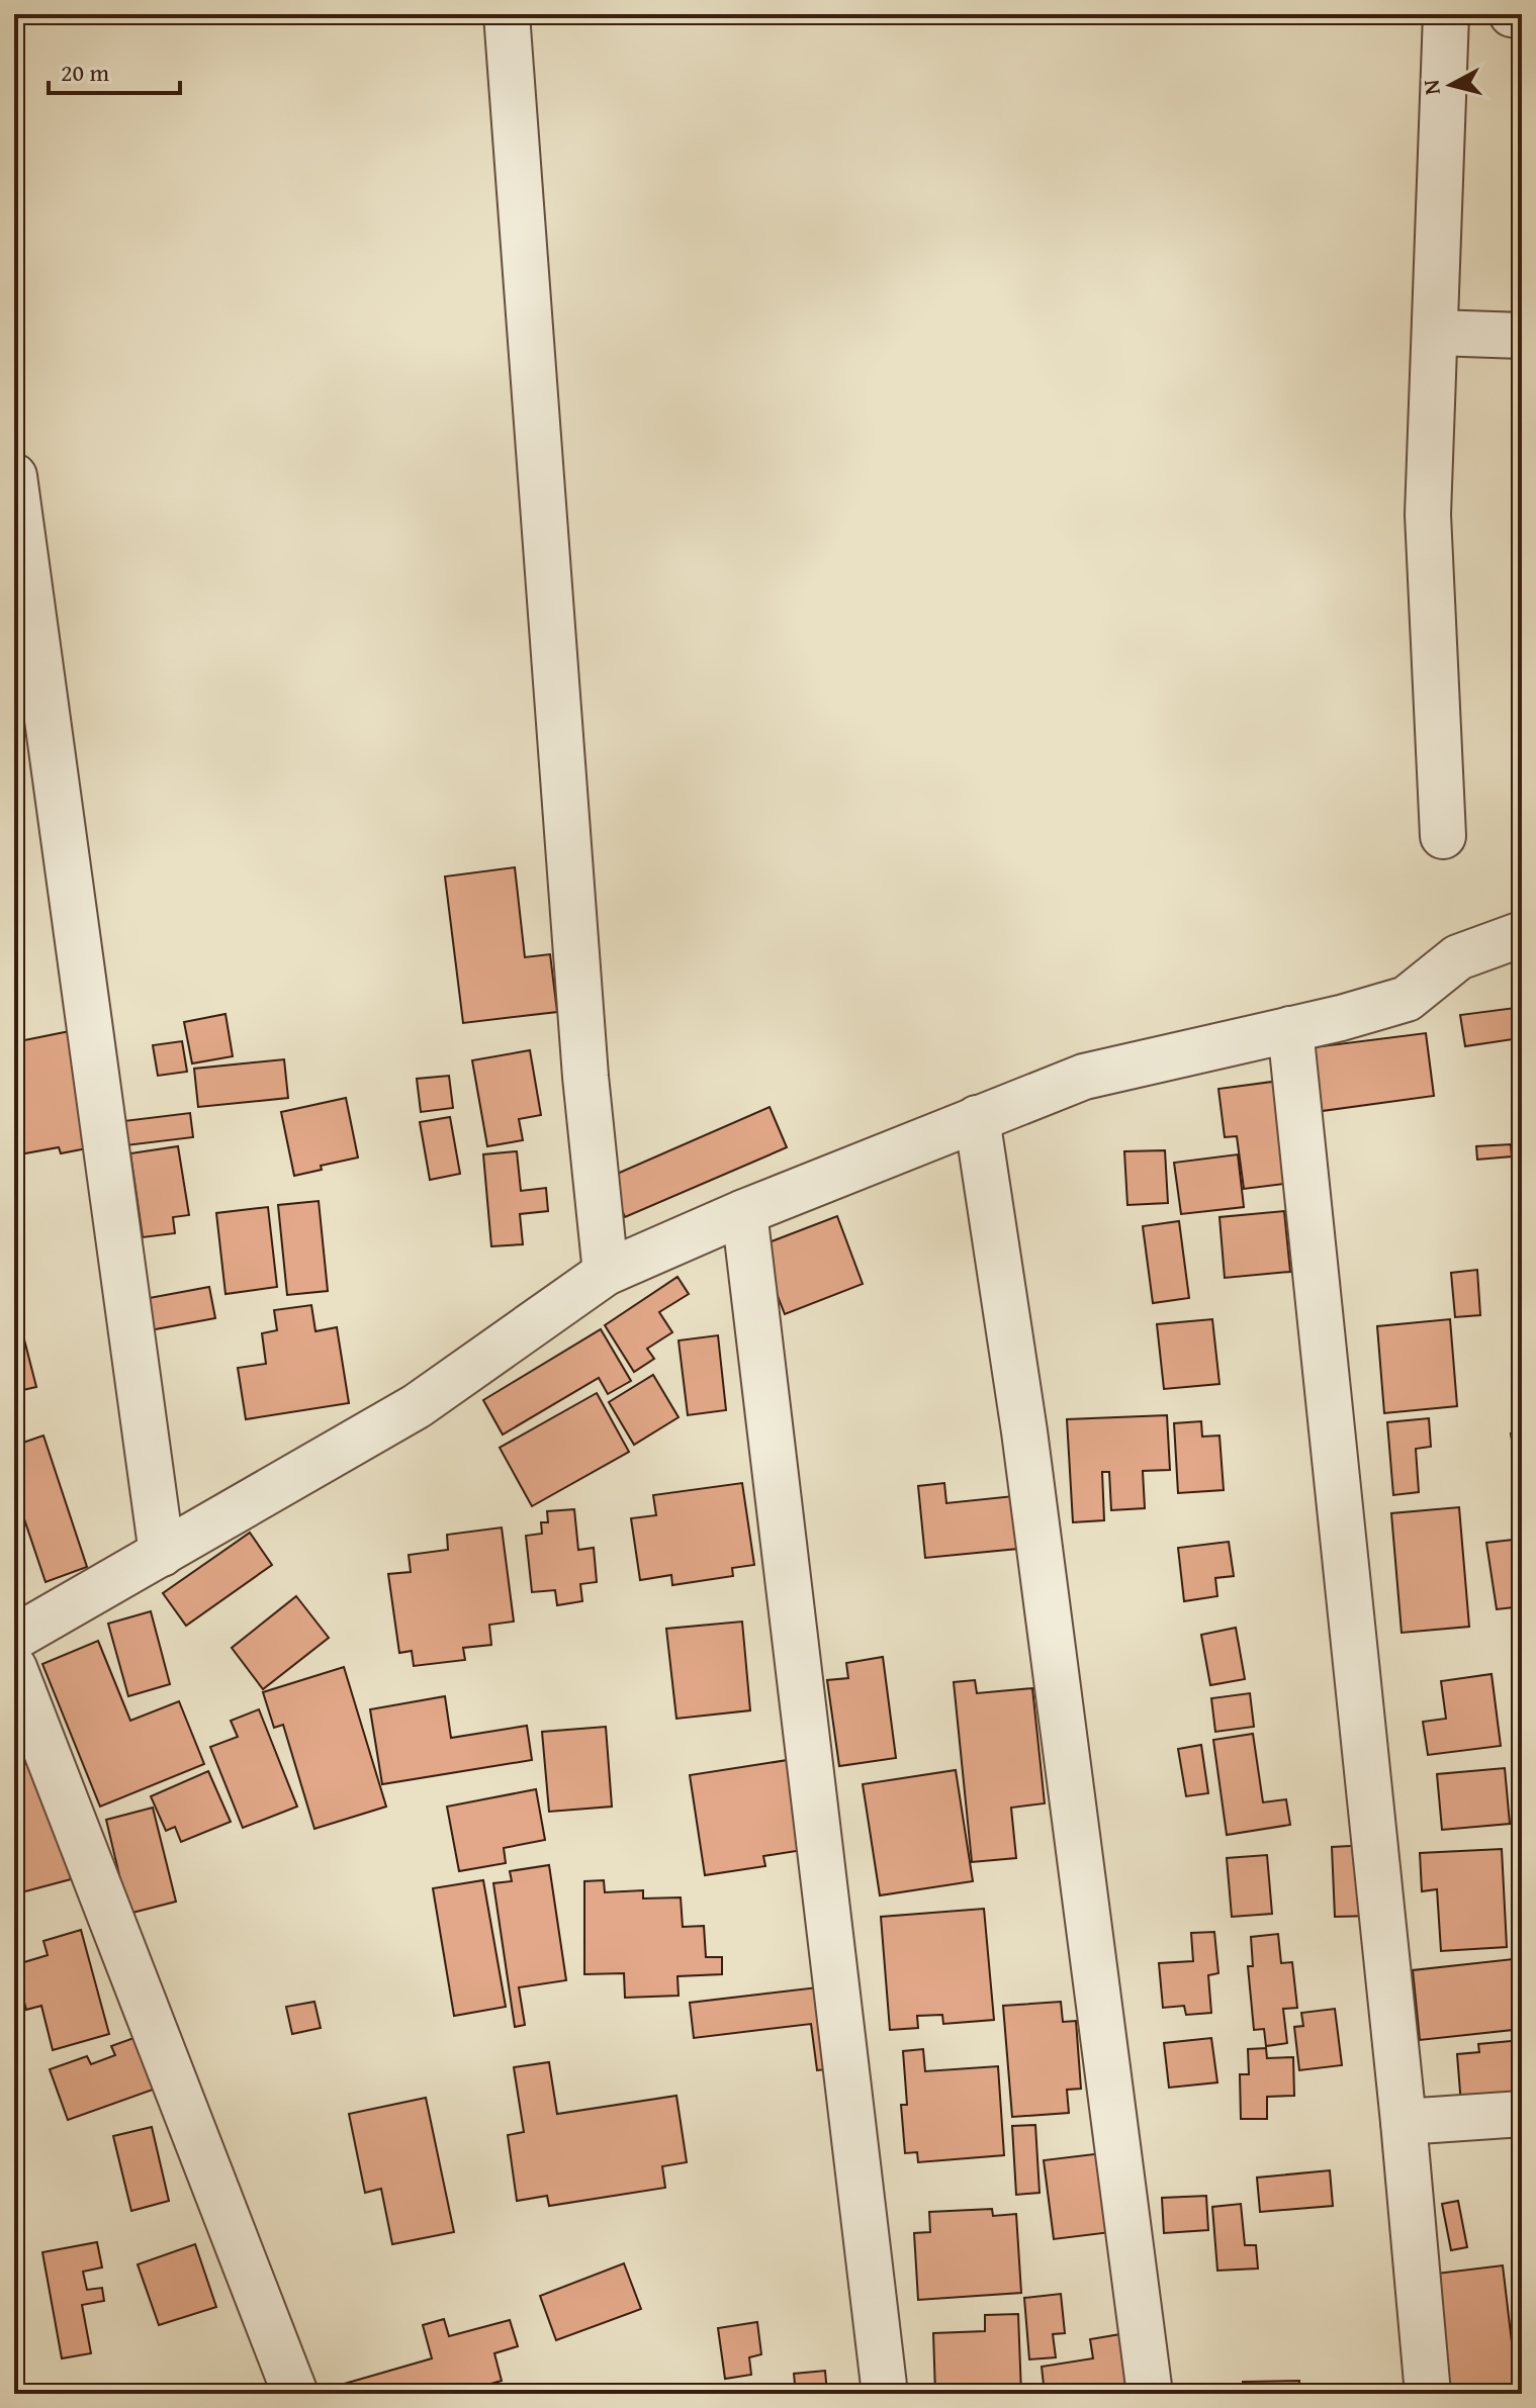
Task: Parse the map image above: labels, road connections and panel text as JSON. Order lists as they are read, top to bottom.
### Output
{
  "scale_bar": "20 m",
  "north": "left"
}
